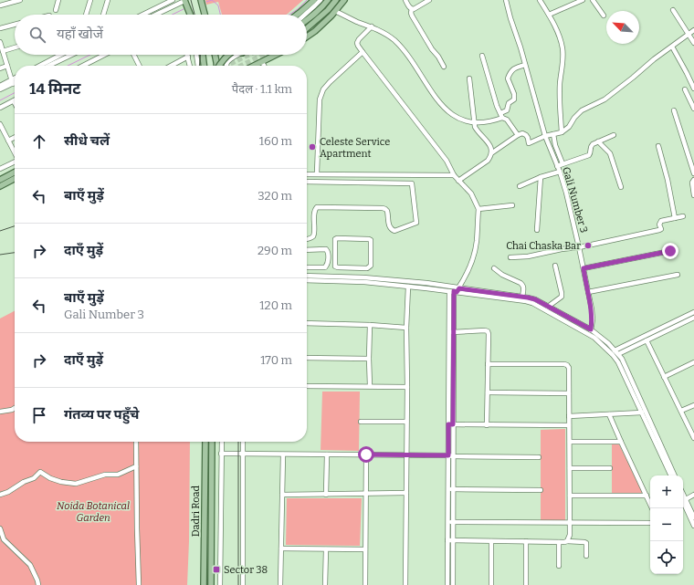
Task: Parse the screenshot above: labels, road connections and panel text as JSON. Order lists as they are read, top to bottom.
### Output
{
  "streets": {
    "main road": ["Dadri Road"],
    "street": ["Gali Number 3"]
  },
  "parks": ["Noida Botanical Garden"],
  "places": {
    "other": ["Celeste Service Apartment", "Chai Chaska Bar"],
    "transit": ["Sector 38"]
  },
  "north": "top left",
  "page": {
    "search": "यहाँ खोजें",
    "heading": ["14 मिनट", "पैदल · 1.1 km"],
    "list": [
      ["सीधे चलें", "160 m"],
      ["बाएँ मुड़ें", "320 m"],
      ["दाएँ मुड़ें", "290 m"],
      ["बाएँ मुड़ें", "Gali Number 3", "120 m"],
      ["दाएँ मुड़ें", "170 m"],
      "गंतव्य पर पहुँचे"
    ],
    "map_buttons": ["+", "−"]
  }
}
